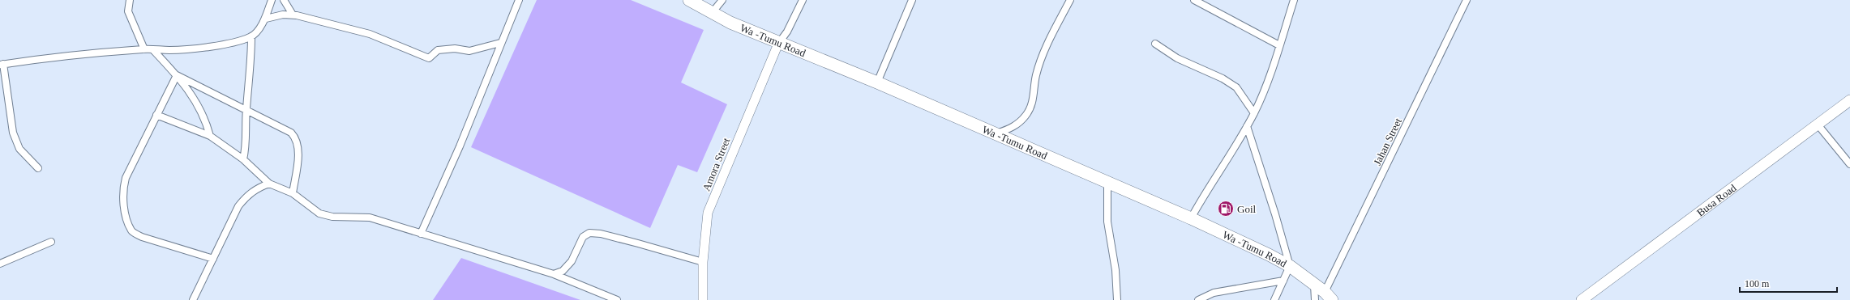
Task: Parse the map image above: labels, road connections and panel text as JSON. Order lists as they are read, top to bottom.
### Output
{
  "streets": {
    "highway": ["Wa -Tumu Road"],
    "main road": ["Busa Road"],
    "street": ["Jahan Street", "Amora Street"]
  },
  "crossings": [
    ["Wa -Tumu Road", "Jahan Street"],
    ["Wa -Tumu Road", "Amora Street"]
  ],
  "places": {
    "fuel station": ["Goil"]
  },
  "scale_bar": "100 m"
}
